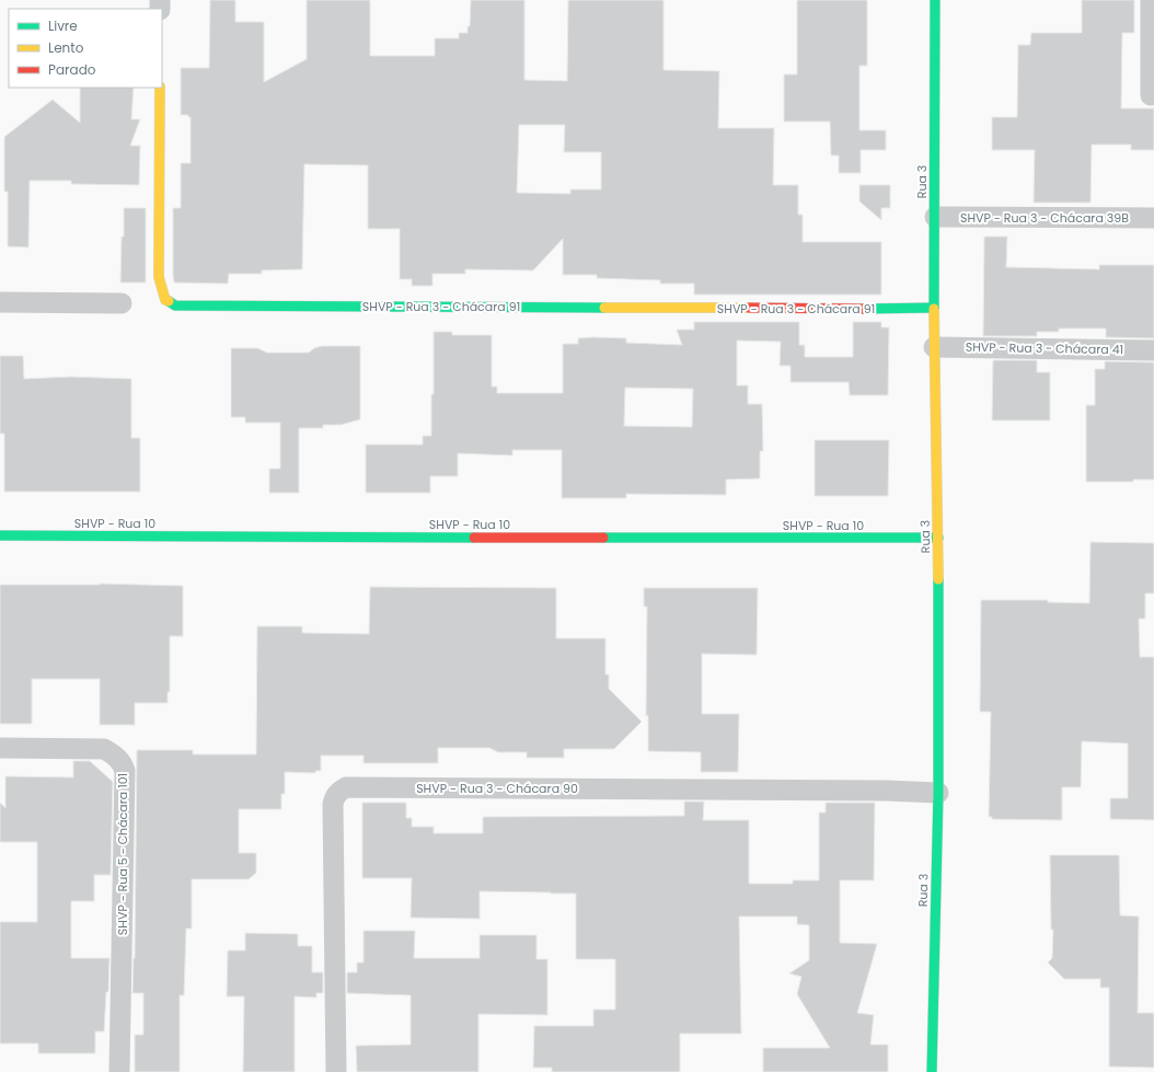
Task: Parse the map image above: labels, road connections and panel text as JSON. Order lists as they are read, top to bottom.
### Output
{
  "streets": {
    "street": [
      "Rua 3",
      "SHVP - Rua 3 - Chácara 39B",
      "SHVP - Rua 3 - Chácara 91",
      "SHVP - Rua 3 - Chácara 41",
      "SHVP - Rua 10",
      "SHVP - Rua 3 - Chácara 90",
      "SHVP - Rua 5 - Chácara 101"
    ]
  },
  "crossings": [
    ["Rua 3", "SHVP - Rua 3 - Chácara 39B"],
    ["Rua 3", "SHVP - Rua 3 - Chácara 91"],
    ["Rua 3", "SHVP - Rua 3 - Chácara 41"],
    ["Rua 3", "SHVP - Rua 10"],
    ["Rua 3", "SHVP - Rua 3 - Chácara 90"]
  ],
  "legend": ["Livre", "Lento", "Parado"]
}
